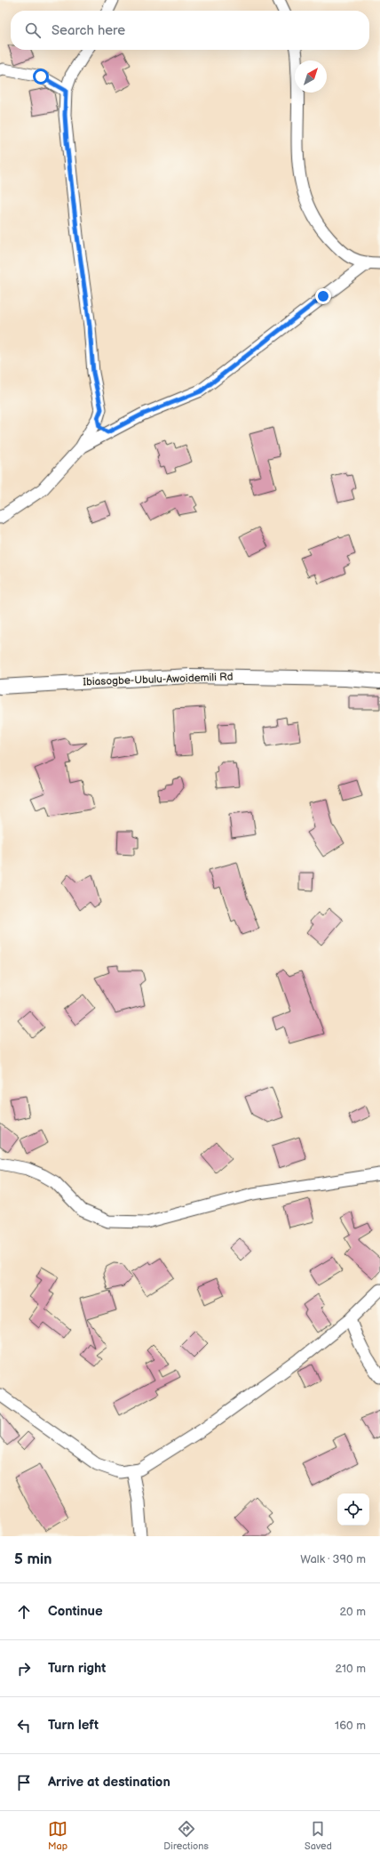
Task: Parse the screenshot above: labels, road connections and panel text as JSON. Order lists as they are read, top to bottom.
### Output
{
  "streets": {
    "street": ["Ibiasogbe-Ubulu-Awoidemili Rd"]
  },
  "north": "top right",
  "page": {
    "search": "Search here",
    "heading": ["5 min", "Walk · 390 m"],
    "list": [
      ["Continue", "20 m"],
      ["Turn right", "210 m"],
      ["Turn left", "160 m"],
      "Arrive at destination"
    ],
    "nav": ["Map", "Directions", "Saved"]
  }
}
